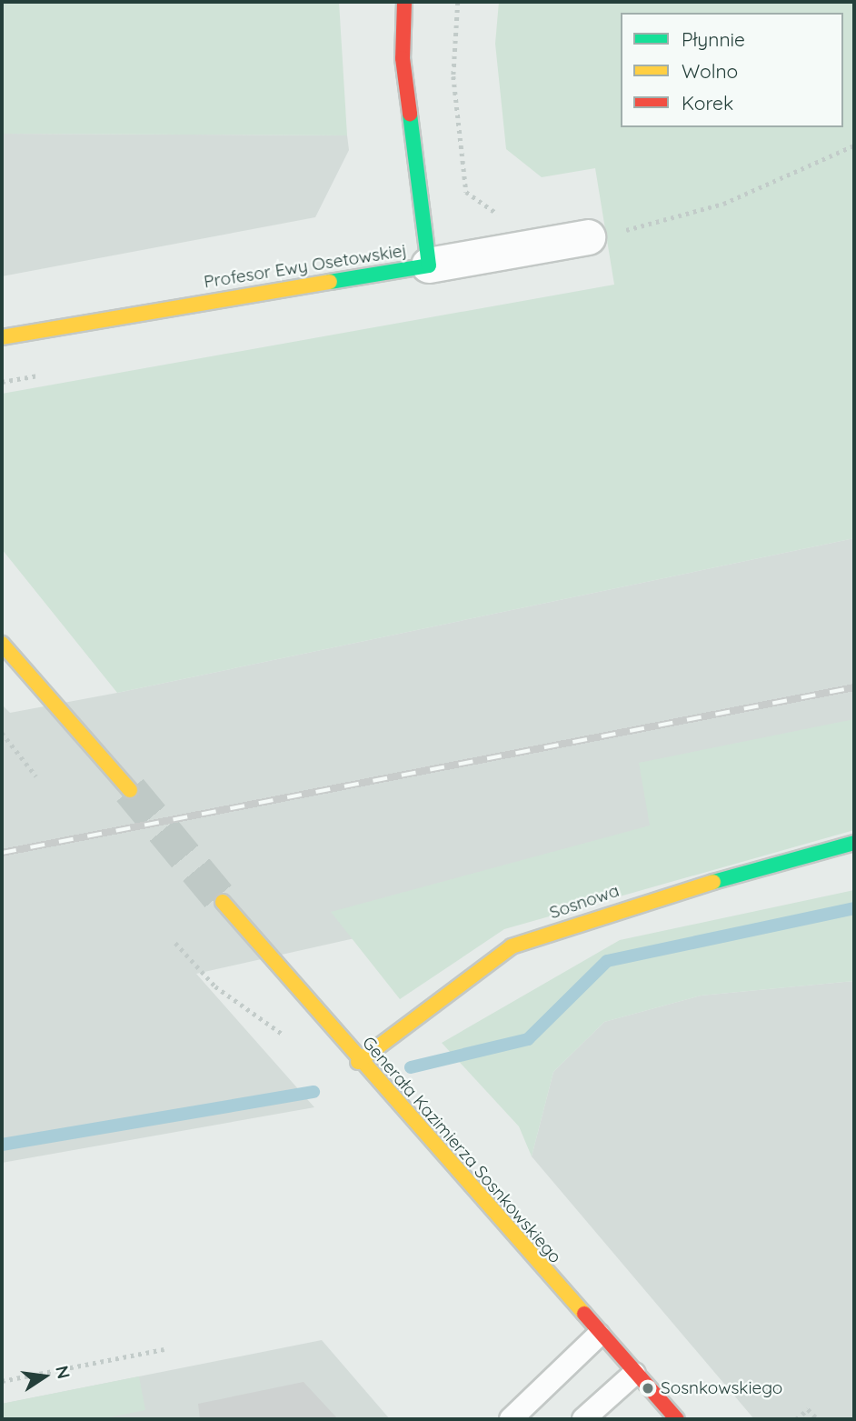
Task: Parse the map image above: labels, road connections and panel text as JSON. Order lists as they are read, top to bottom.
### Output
{
  "streets": {
    "street": ["Profesor Ewy Osetowskiej", "Sosnowa", "Generała Kazimierza Sosnkowskiego"]
  },
  "crossings": [
    ["Sosnowa", "Generała Kazimierza Sosnkowskiego"]
  ],
  "places": ["Sosnkowskiego"],
  "legend": ["Płynnie", "Wolno", "Korek"],
  "north": "right"
}
